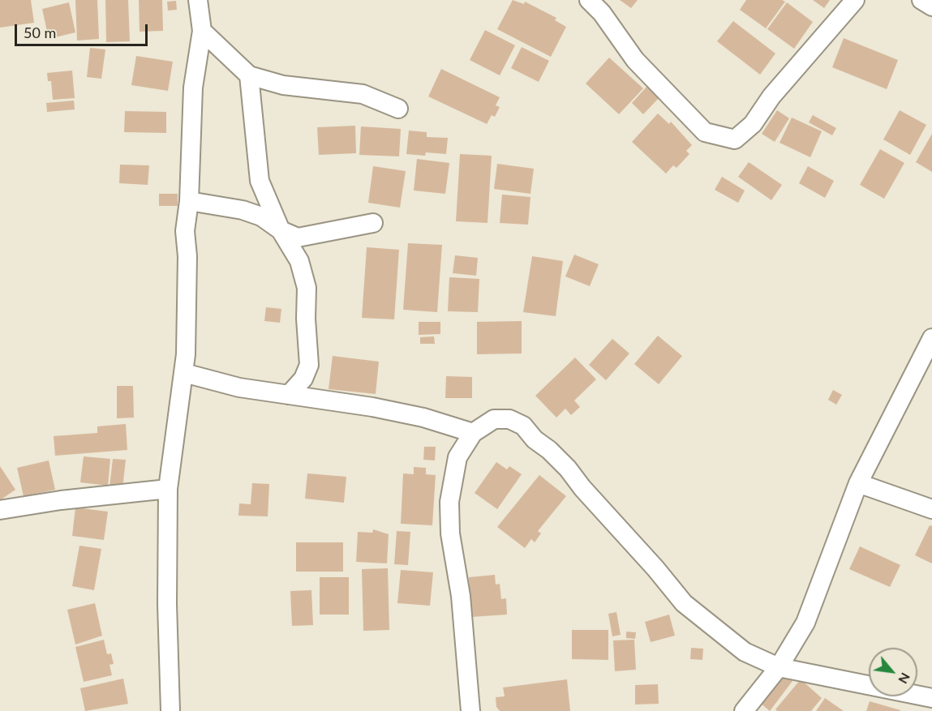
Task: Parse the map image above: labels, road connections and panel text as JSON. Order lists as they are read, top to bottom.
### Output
{
  "scale_bar": "50 m",
  "north": "bottom right"
}
